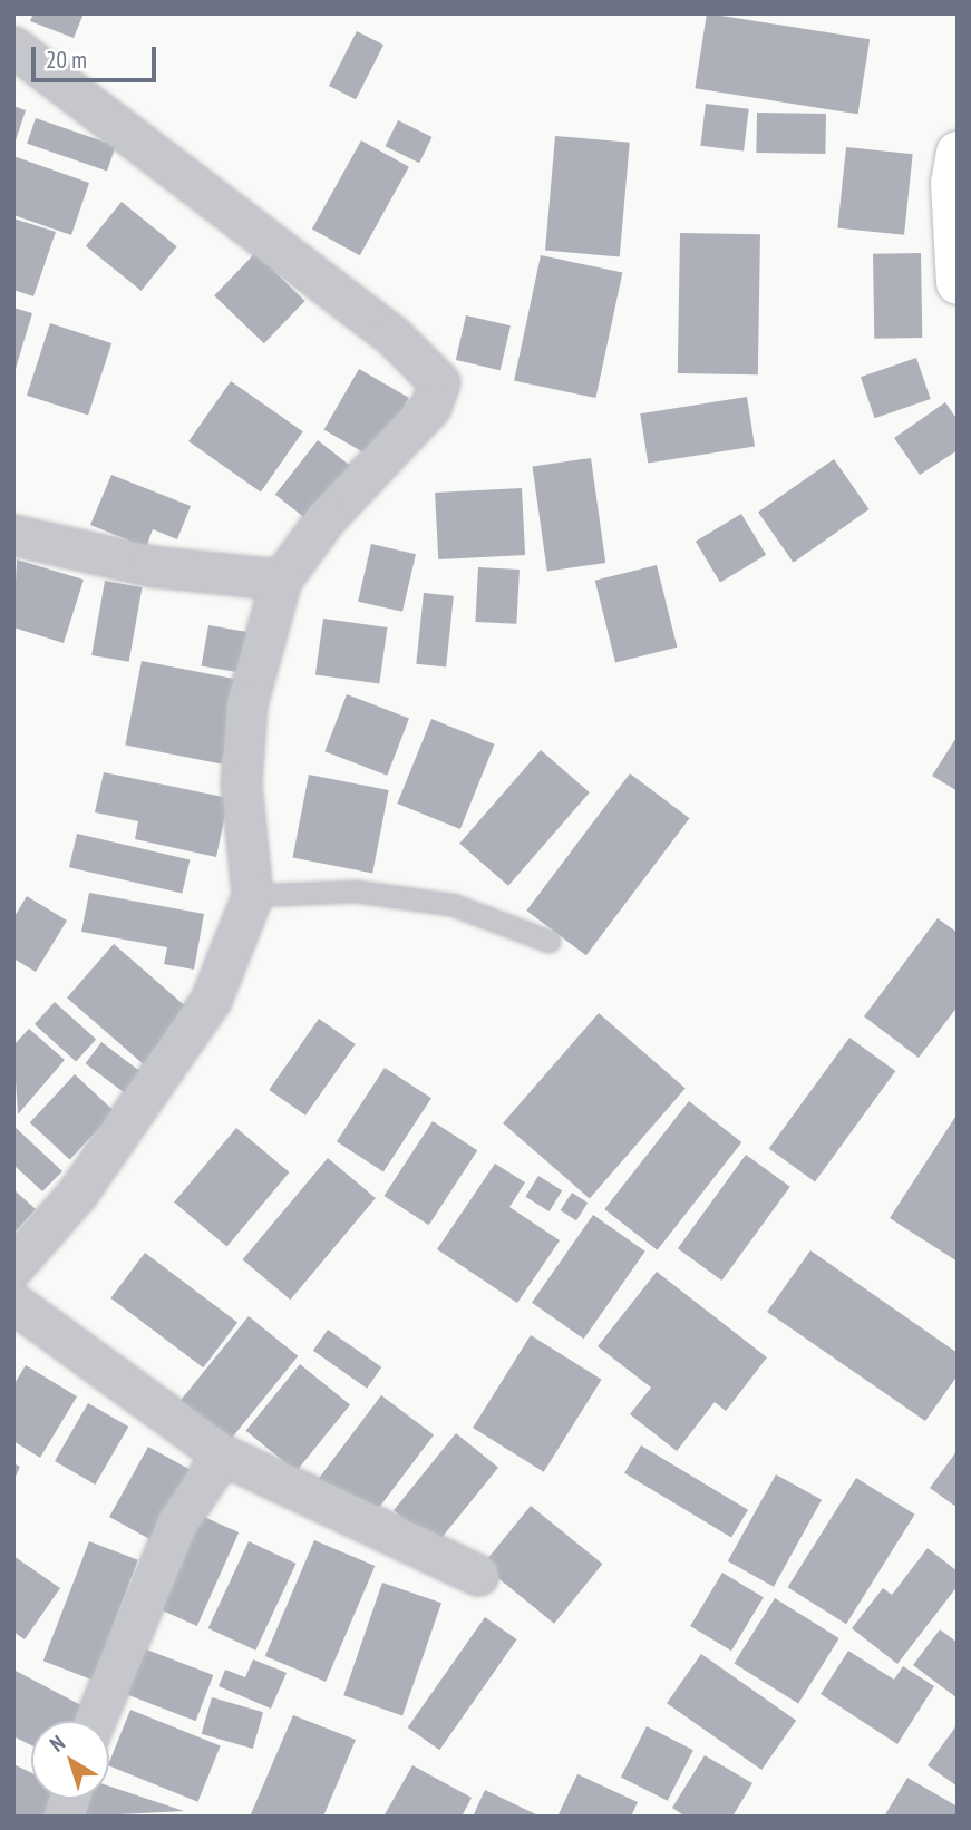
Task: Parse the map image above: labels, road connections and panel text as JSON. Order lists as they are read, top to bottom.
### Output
{
  "scale_bar": "20 m",
  "north": "top left"
}
